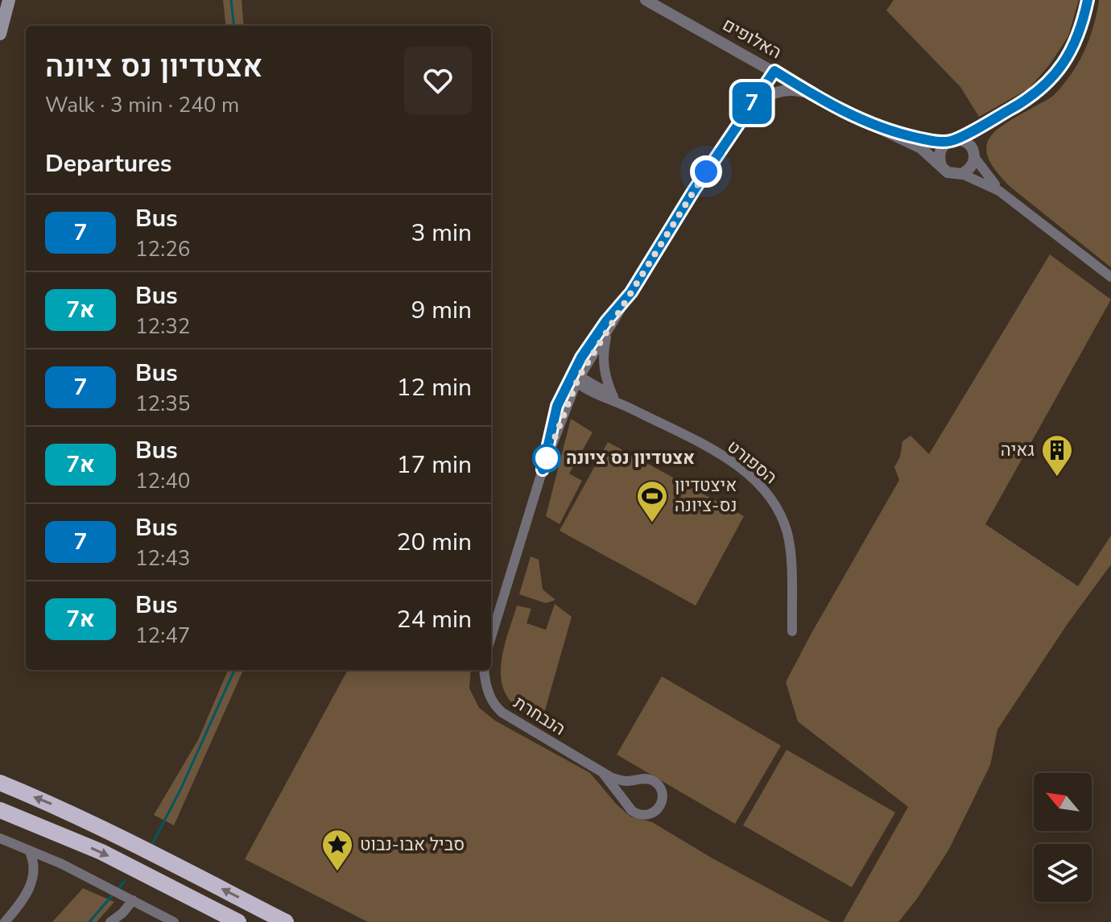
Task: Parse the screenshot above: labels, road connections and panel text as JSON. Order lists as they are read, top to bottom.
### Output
{
  "streets": {
    "street": ["האלופים", "הספורט", "הנבחרת"]
  },
  "places": {
    "other": ["אצטדיון נס ציונה"],
    "building": ["גאיה"],
    "sports": ["איצטדיון נס-ציונה"],
    "place": ["סביל אבו-נבוט"]
  },
  "lines": ["bus line 7"],
  "north": "top left",
  "page": {
    "on_map": "7",
    "heading": [
      ["אצטדיון נס ציונה", "Walk · 3 min · 240 m"],
      "Departures"
    ],
    "list": [
      {
        "mark": "7",
        "name": "Bus",
        "note": "12:26",
        "value": "3 min"
      },
      {
        "mark": "7א",
        "name": "Bus",
        "note": "12:32",
        "value": "9 min"
      },
      {
        "mark": "7",
        "name": "Bus",
        "note": "12:35",
        "value": "12 min"
      },
      {
        "mark": "7א",
        "name": "Bus",
        "note": "12:40",
        "value": "17 min"
      },
      {
        "mark": "7",
        "name": "Bus",
        "note": "12:43",
        "value": "20 min"
      },
      {
        "mark": "7א",
        "name": "Bus",
        "note": "12:47",
        "value": "24 min"
      }
    ]
  }
}
